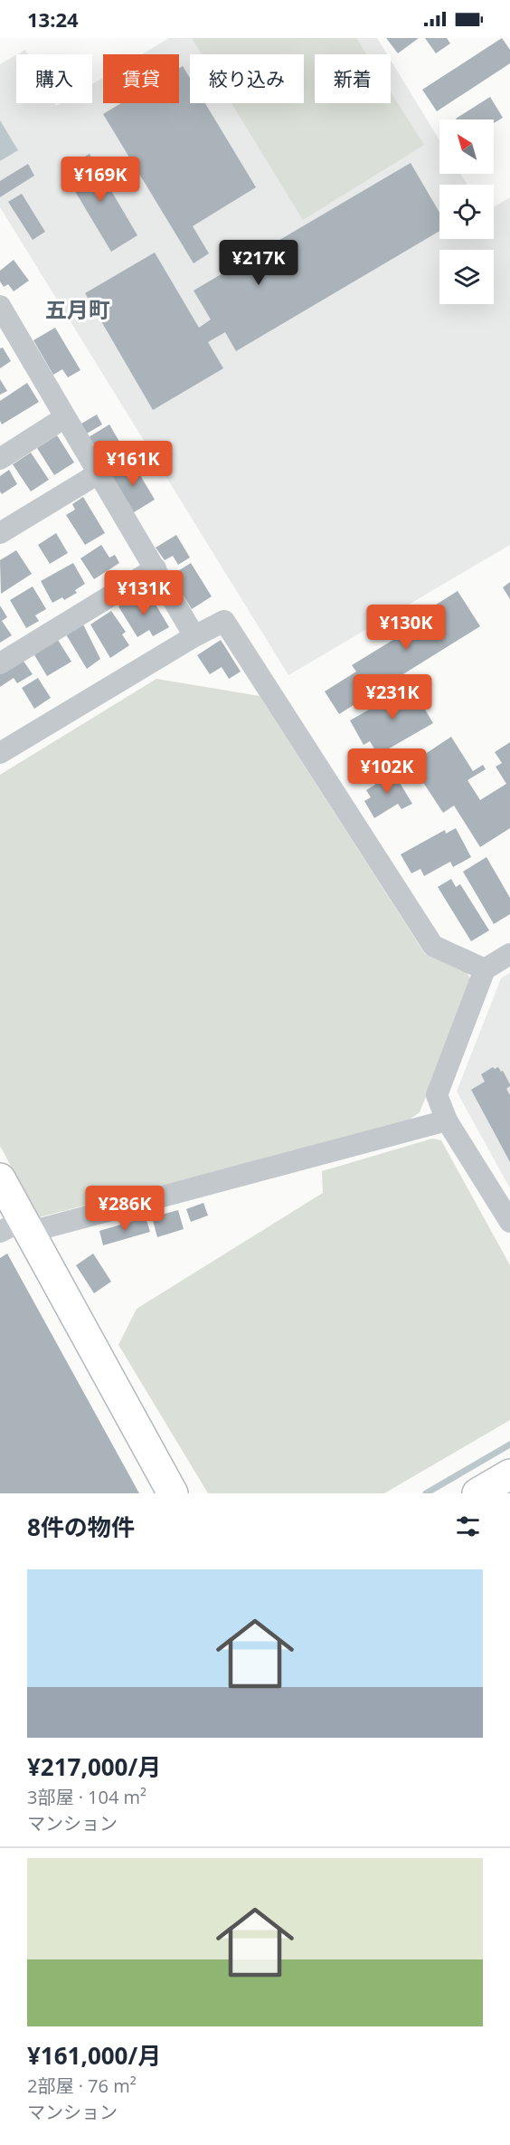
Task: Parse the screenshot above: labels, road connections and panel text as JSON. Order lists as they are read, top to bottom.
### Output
{
  "districts": ["五月町"],
  "north": "top left",
  "page": {
    "status": "13:24",
    "chip": [
      "購入",
      "賃貸",
      "絞り込み",
      "新着"
    ],
    "price": [
      "¥169K",
      "¥217K",
      "¥161K",
      "¥131K",
      "¥130K",
      "¥231K",
      "¥102K",
      "¥286K"
    ],
    "heading": "8件の物件",
    "list": [
      {
        "name": "¥217,000/月",
        "note": "3部屋 · 104 m² · マンション"
      },
      {
        "name": "¥161,000/月",
        "note": "2部屋 · 76 m² · マンション"
      }
    ]
  }
}
